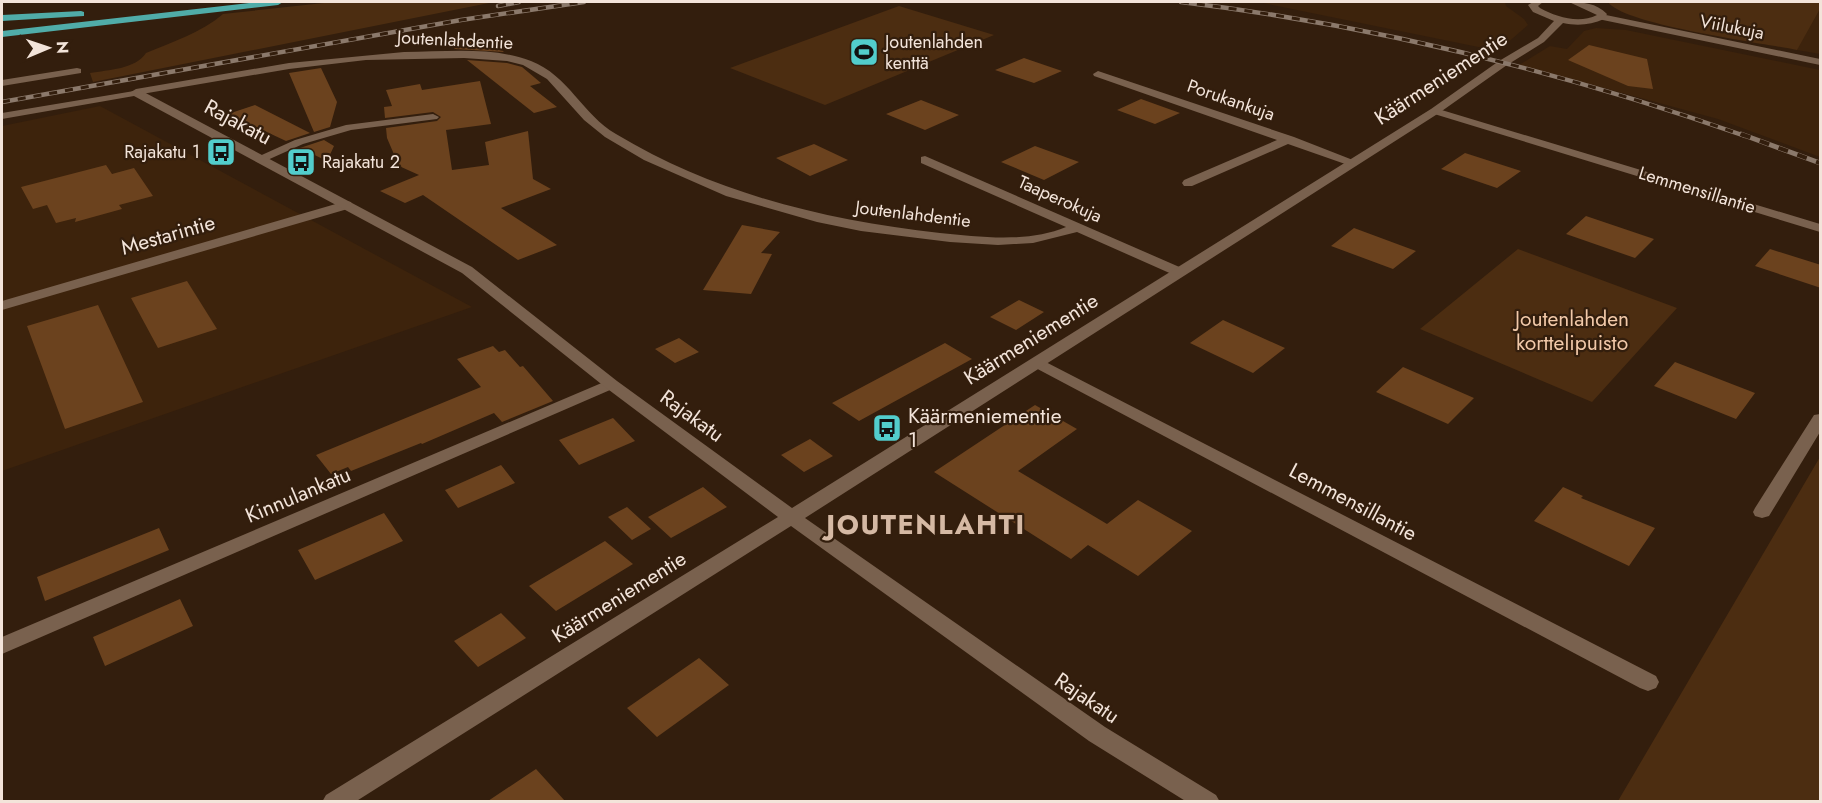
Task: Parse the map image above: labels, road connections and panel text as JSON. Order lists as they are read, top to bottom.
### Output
{
  "streets": {
    "street": [
      "Viilukuja",
      "Joutenlahdentie",
      "Käärmeniementie",
      "Porukankuja",
      "Rajakatu",
      "Lemmensillantie",
      "Taaperokuja",
      "Mestarintie",
      "Kinnulankatu"
    ]
  },
  "crossings": [
    ["Joutenlahdentie", "Rajakatu"],
    ["Joutenlahdentie", "Taaperokuja"],
    ["Käärmeniementie", "Porukankuja"],
    ["Käärmeniementie", "Rajakatu"],
    ["Käärmeniementie", "Lemmensillantie"],
    ["Käärmeniementie", "Taaperokuja"],
    ["Rajakatu", "Mestarintie"],
    ["Rajakatu", "Kinnulankatu"]
  ],
  "districts": ["JOUTENLAHTI"],
  "parks": ["Joutenlahden korttelipuisto"],
  "places": {
    "sports": ["Joutenlahden kenttä"],
    "bus stop": ["Rajakatu 1", "Rajakatu 2", "Käärmeniementie 1"]
  },
  "north": "right"
}
